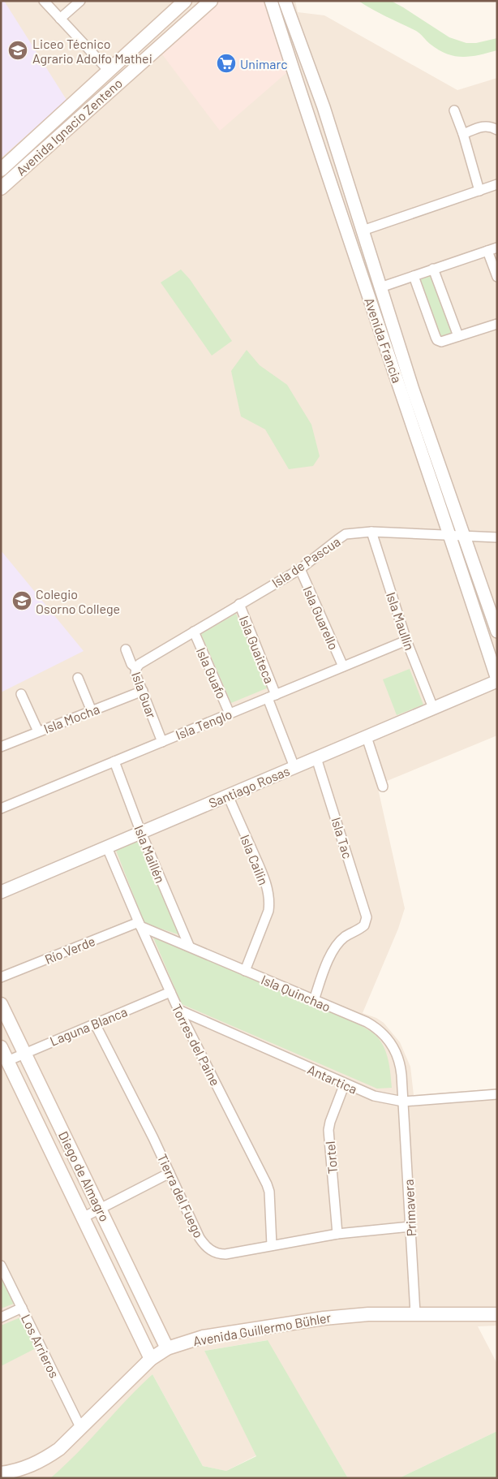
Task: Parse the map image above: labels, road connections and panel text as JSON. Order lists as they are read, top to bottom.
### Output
{
  "streets": {
    "main road": ["Avenida Ignacio Zenteno", "Diego de Almagro", "Avenida Guillermo Bühler"],
    "street": [
      "Avenida Francia",
      "Isla de Pascua",
      "Isla Guarello",
      "Isla Maullín",
      "Isla Guaiteca",
      "Isla Guafo",
      "Isla Guar",
      "Isla Mocha",
      "Isla Tenglo",
      "Santiago Rosas",
      "Isla Tac",
      "Isla Maillén",
      "Isla Cailin",
      "Río Verde",
      "Isla Quinchao",
      "Laguna Blanca",
      "Torres del Paine",
      "Antartica",
      "Tortel",
      "Tierra del Fuego",
      "Primavera",
      "Los Arrieros"
    ]
  },
  "crossings": [
    ["Avenida Francia", "Isla de Pascua"],
    ["Avenida Francia", "Santiago Rosas"],
    ["Isla de Pascua", "Isla Guarello"],
    ["Isla de Pascua", "Isla Maullín"],
    ["Isla de Pascua", "Isla Guaiteca"],
    ["Isla de Pascua", "Isla Guafo"],
    ["Isla de Pascua", "Isla Guar"],
    ["Isla Guarello", "Isla Tenglo"],
    ["Isla Maullín", "Isla Tenglo"],
    ["Isla Maullín", "Santiago Rosas"],
    ["Isla Guaiteca", "Isla Tenglo"],
    ["Isla Guaiteca", "Santiago Rosas"],
    ["Isla Guafo", "Isla Tenglo"],
    ["Isla Guar", "Isla Mocha"],
    ["Isla Guar", "Isla Tenglo"],
    ["Isla Tenglo", "Isla Maillén"],
    ["Santiago Rosas", "Isla Tac"],
    ["Santiago Rosas", "Isla Maillén"],
    ["Santiago Rosas", "Isla Cailin"],
    ["Santiago Rosas", "Torres del Paine"],
    ["Isla Tac", "Isla Quinchao"],
    ["Isla Maillén", "Isla Quinchao"],
    ["Isla Cailin", "Isla Quinchao"],
    ["Río Verde", "Isla Quinchao"],
    ["Río Verde", "Torres del Paine"],
    ["Isla Quinchao", "Torres del Paine"],
    ["Isla Quinchao", "Antartica"],
    ["Isla Quinchao", "Primavera"],
    ["Laguna Blanca", "Torres del Paine"],
    ["Laguna Blanca", "Diego de Almagro"],
    ["Laguna Blanca", "Tierra del Fuego"],
    ["Torres del Paine", "Antartica"],
    ["Torres del Paine", "Tierra del Fuego"],
    ["Antartica", "Tortel"],
    ["Antartica", "Primavera"],
    ["Tortel", "Tierra del Fuego"],
    ["Diego de Almagro", "Avenida Guillermo Bühler"],
    ["Tierra del Fuego", "Primavera"],
    ["Primavera", "Avenida Guillermo Bühler"],
    ["Avenida Guillermo Bühler", "Los Arrieros"]
  ],
  "places": {
    "school or university": ["Liceo Técnico Agrario Adolfo Mathei", "Colegio Osorno College"],
    "supermarket": ["Unimarc"]
  }
}
